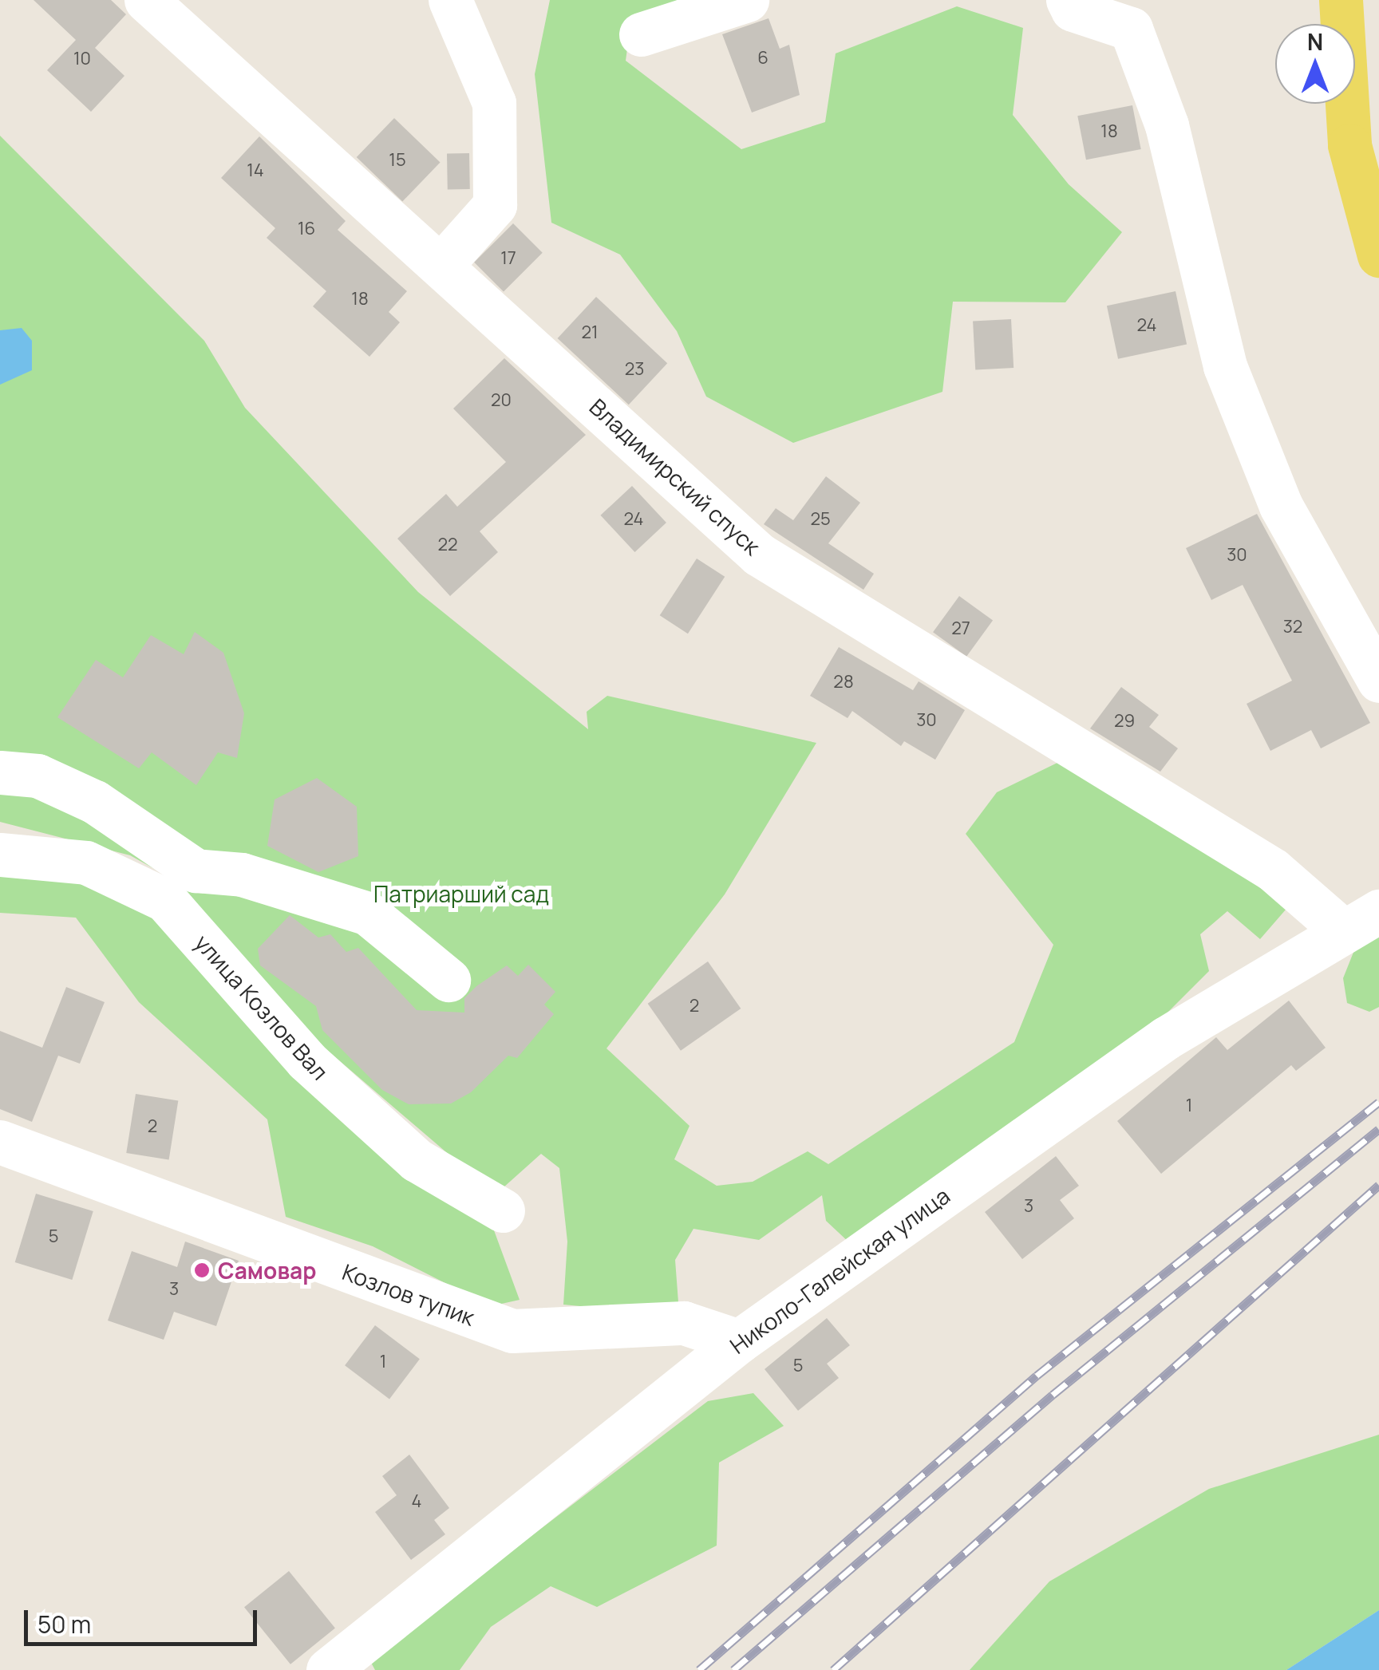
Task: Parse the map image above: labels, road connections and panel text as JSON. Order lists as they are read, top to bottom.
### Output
{
  "streets": {
    "street": [
      "Владимирский спуск",
      "улица Козлов Вал",
      "Николо-Галейская улица",
      "Козлов тупик"
    ]
  },
  "crossings": [
    ["Владимирский спуск", "Николо-Галейская улица"],
    ["Николо-Галейская улица", "Козлов тупик"]
  ],
  "parks": ["Патриарший сад"],
  "places": ["Самовар"],
  "house_numbers": [
    "6",
    "10",
    "18",
    "15",
    "14",
    "16",
    "17",
    "18",
    "24",
    "21",
    "23",
    "20",
    "24",
    "25",
    "22",
    "30",
    "32",
    "27",
    "28",
    "30",
    "29",
    "2",
    "1",
    "2",
    "3",
    "5",
    "3",
    "1",
    "5",
    "4"
  ],
  "scale_bar": "50 m",
  "north": "top"
}
